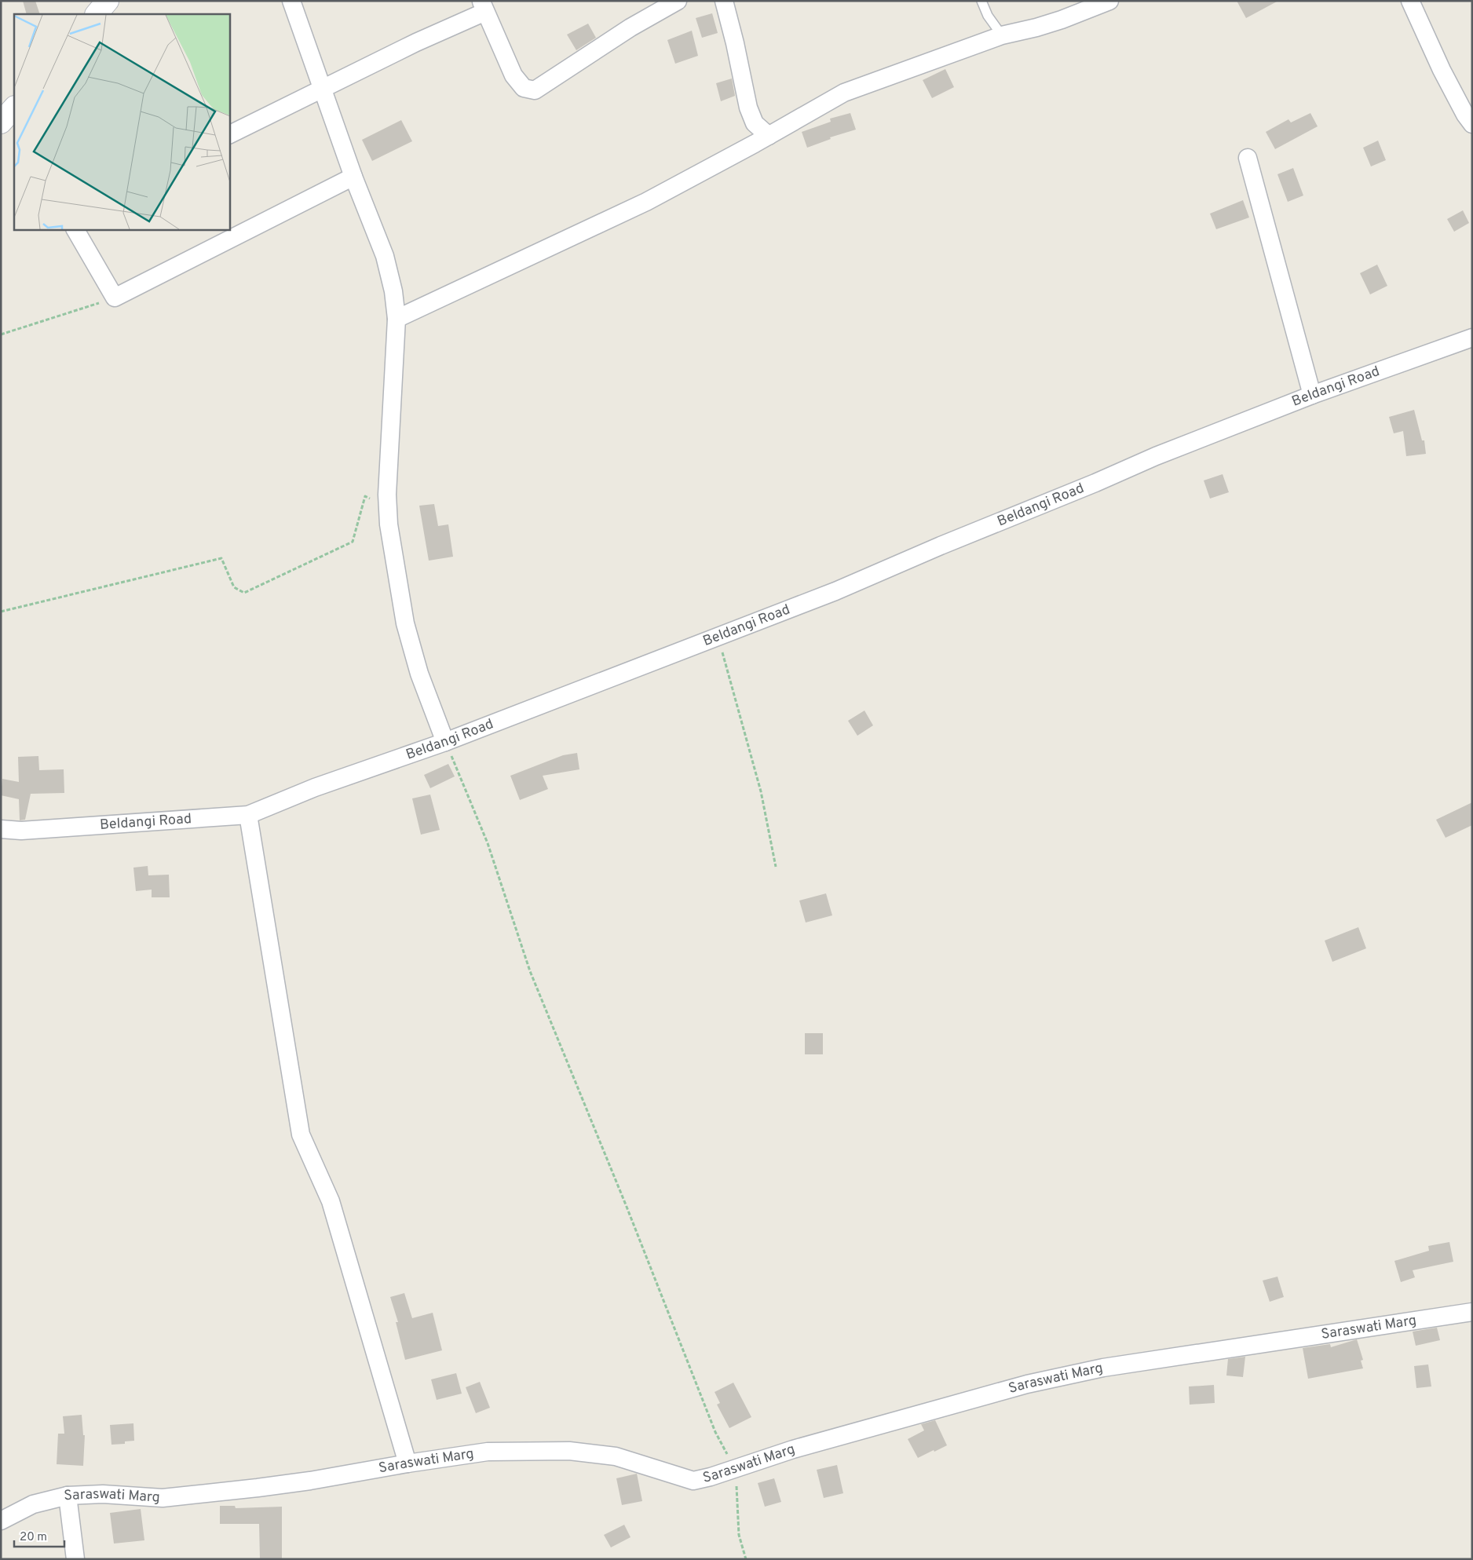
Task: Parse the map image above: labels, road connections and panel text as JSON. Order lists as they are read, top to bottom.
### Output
{
  "streets": {
    "street": ["Beldangi Road", "Saraswati Marg"]
  },
  "scale_bar": "20 m"
}
